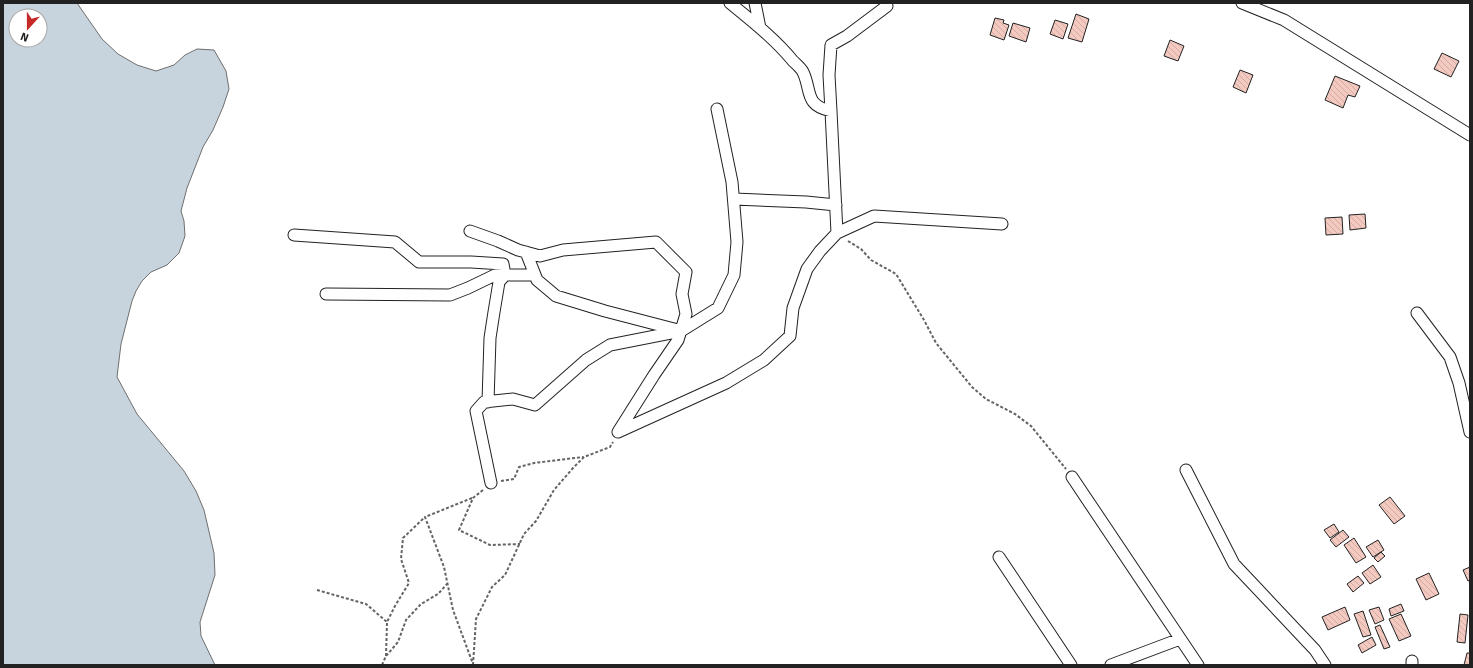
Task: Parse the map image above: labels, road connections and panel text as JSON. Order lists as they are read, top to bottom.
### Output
{
  "north": "bottom"
}
